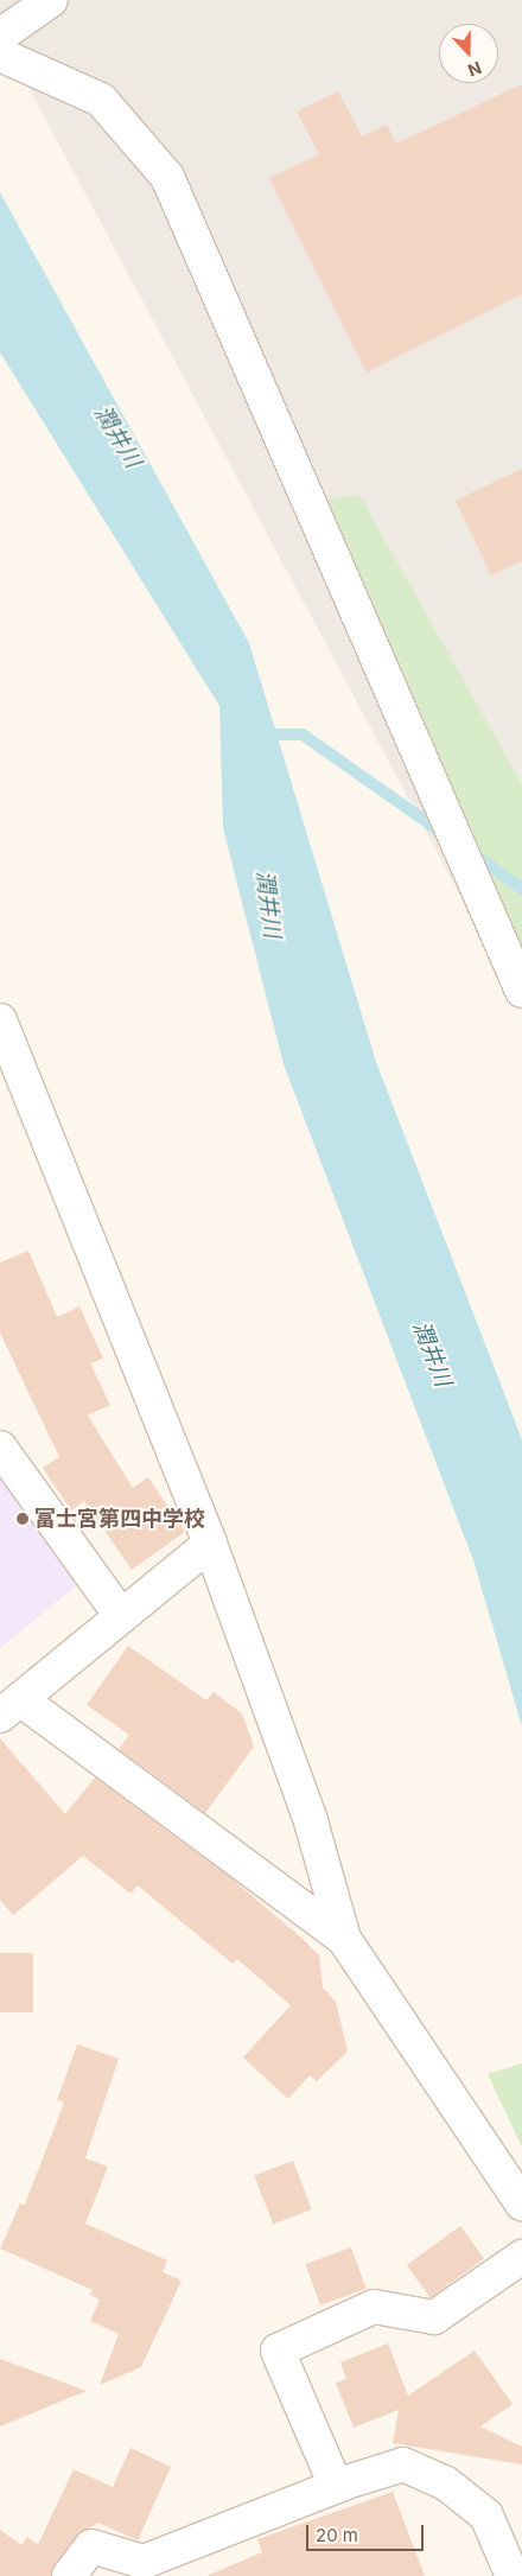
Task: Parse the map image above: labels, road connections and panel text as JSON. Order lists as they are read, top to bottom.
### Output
{
  "water": ["潤井川"],
  "places": ["富士宮第四中学校"],
  "scale_bar": "20 m",
  "north": "bottom"
}
